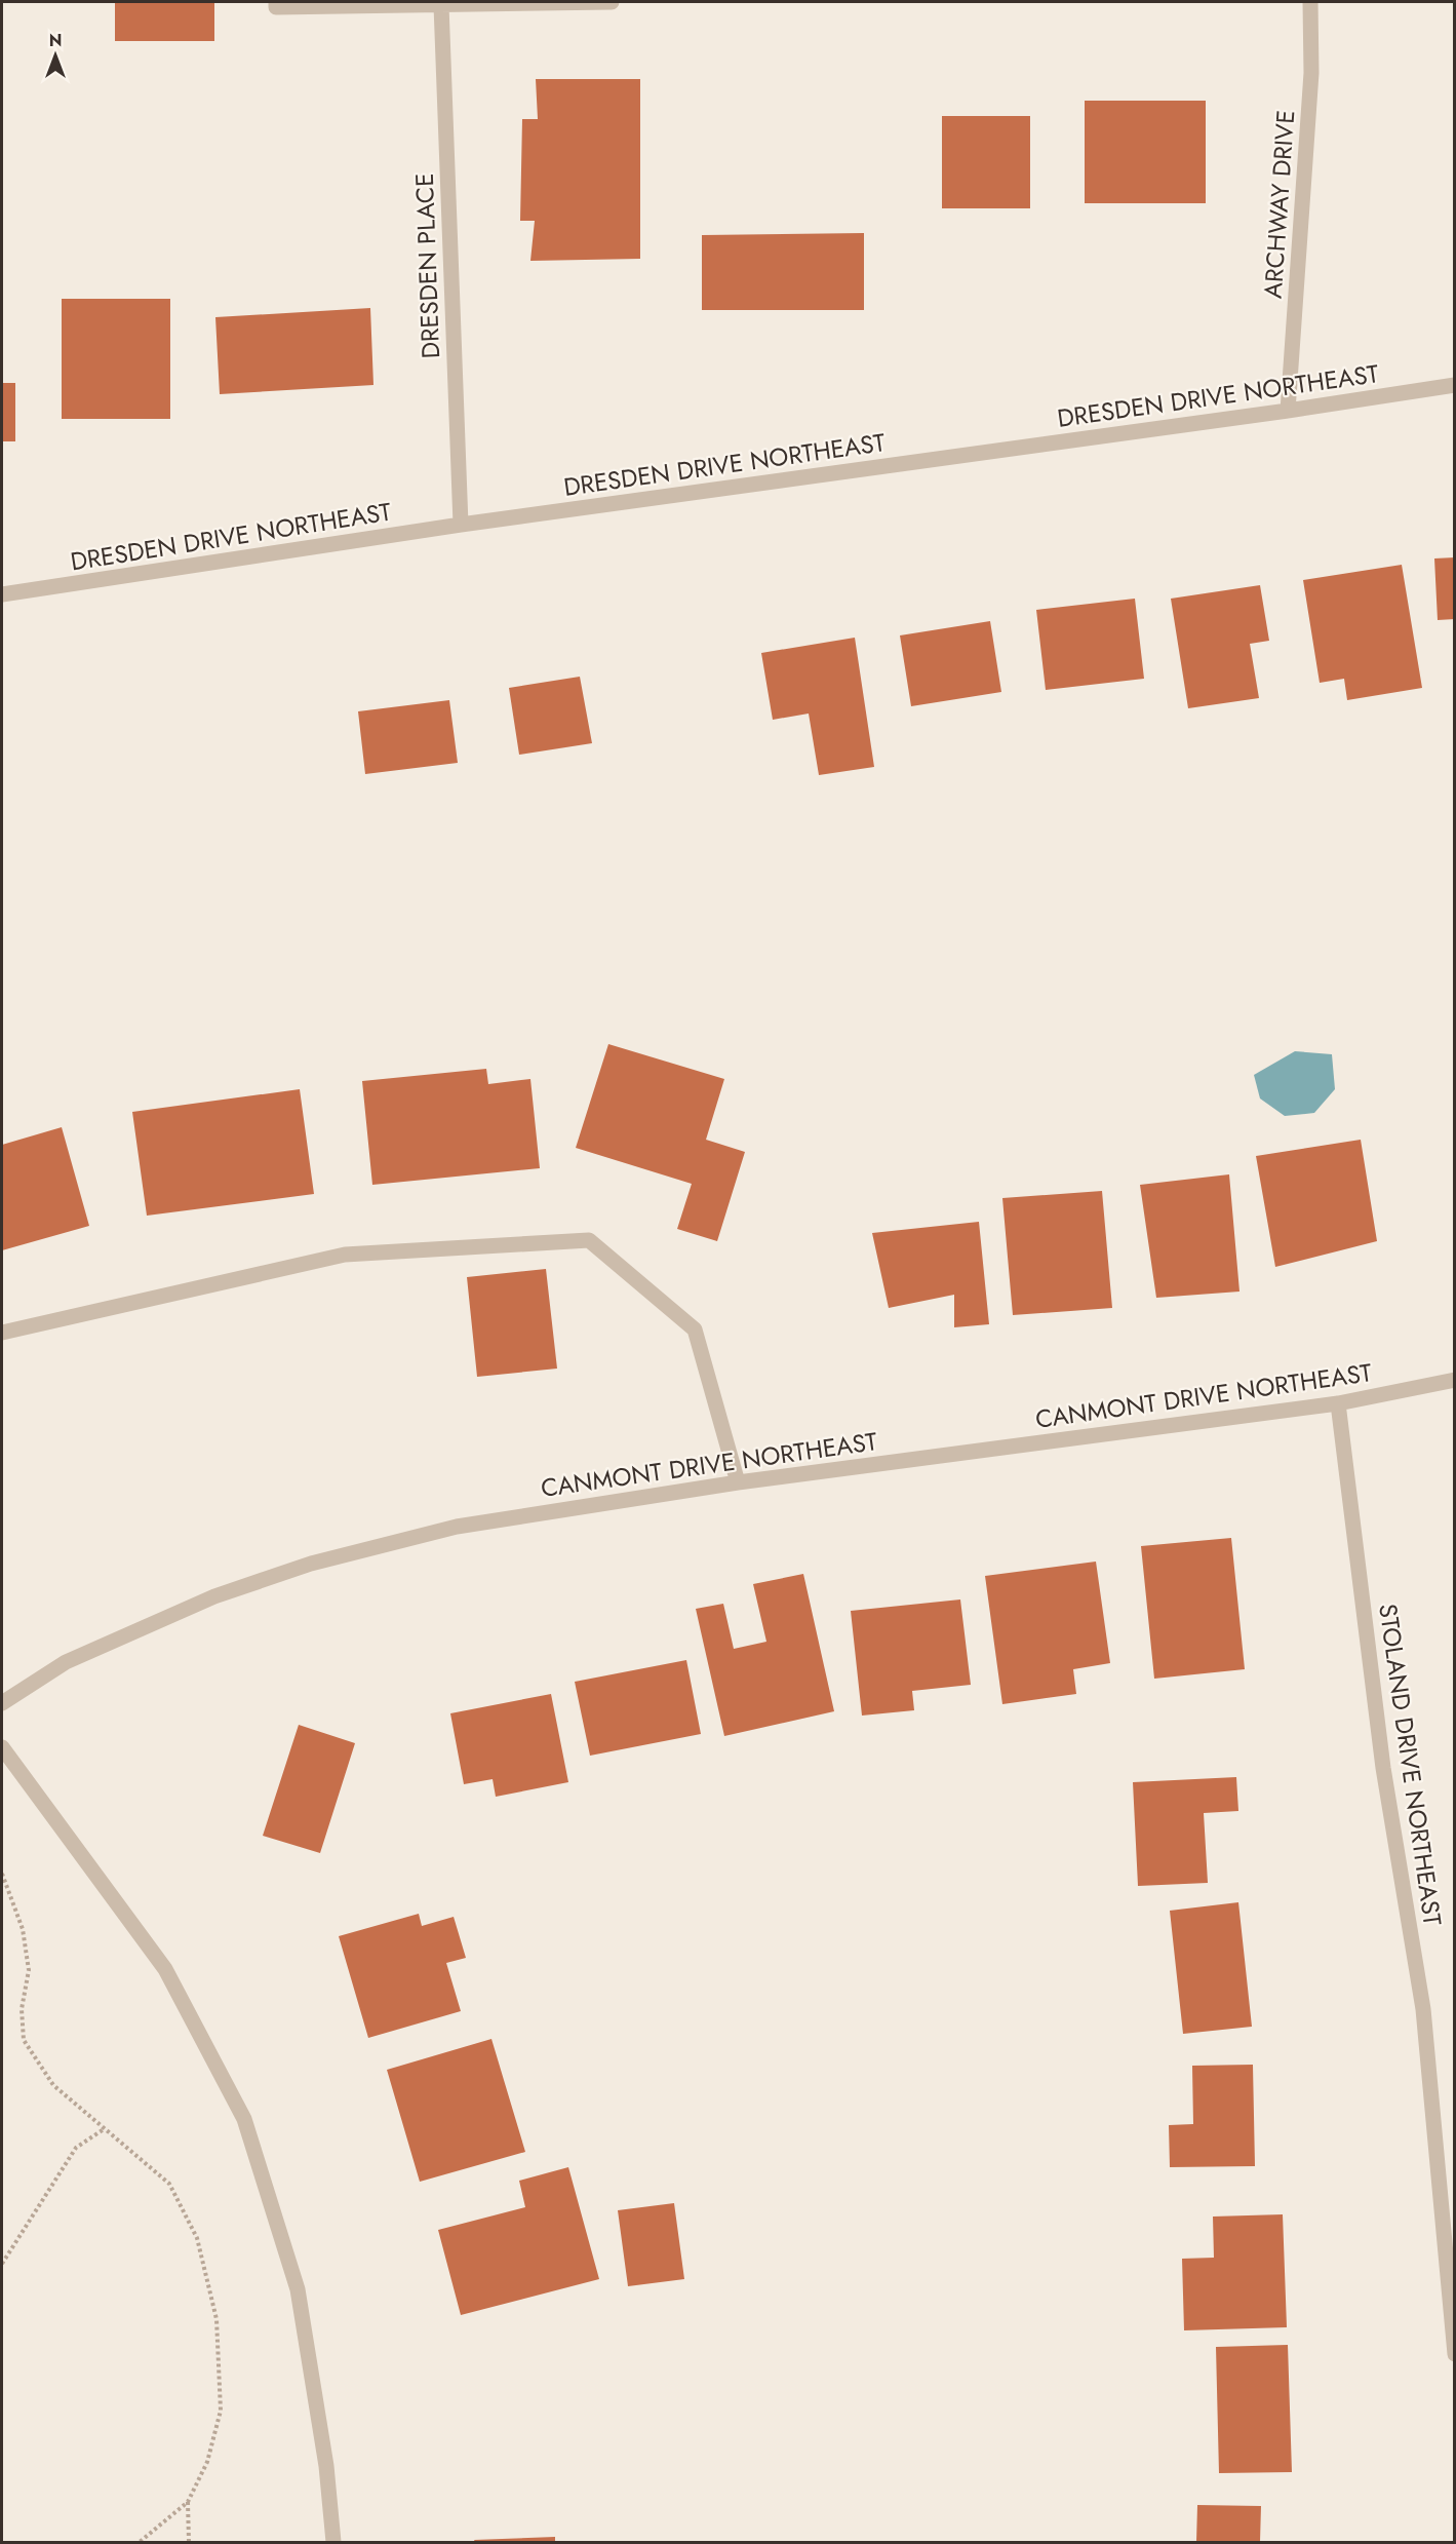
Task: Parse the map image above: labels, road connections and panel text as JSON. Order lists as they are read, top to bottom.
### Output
{
  "streets": {
    "street": [
      "ARCHWAY DRIVE",
      "DRESDEN PLACE",
      "DRESDEN DRIVE NORTHEAST",
      "CANMONT DRIVE NORTHEAST",
      "STOLAND DRIVE NORTHEAST"
    ]
  },
  "crossings": [
    ["ARCHWAY DRIVE", "DRESDEN DRIVE NORTHEAST"],
    ["DRESDEN PLACE", "DRESDEN DRIVE NORTHEAST"],
    ["CANMONT DRIVE NORTHEAST", "STOLAND DRIVE NORTHEAST"]
  ],
  "north": "top"
}
